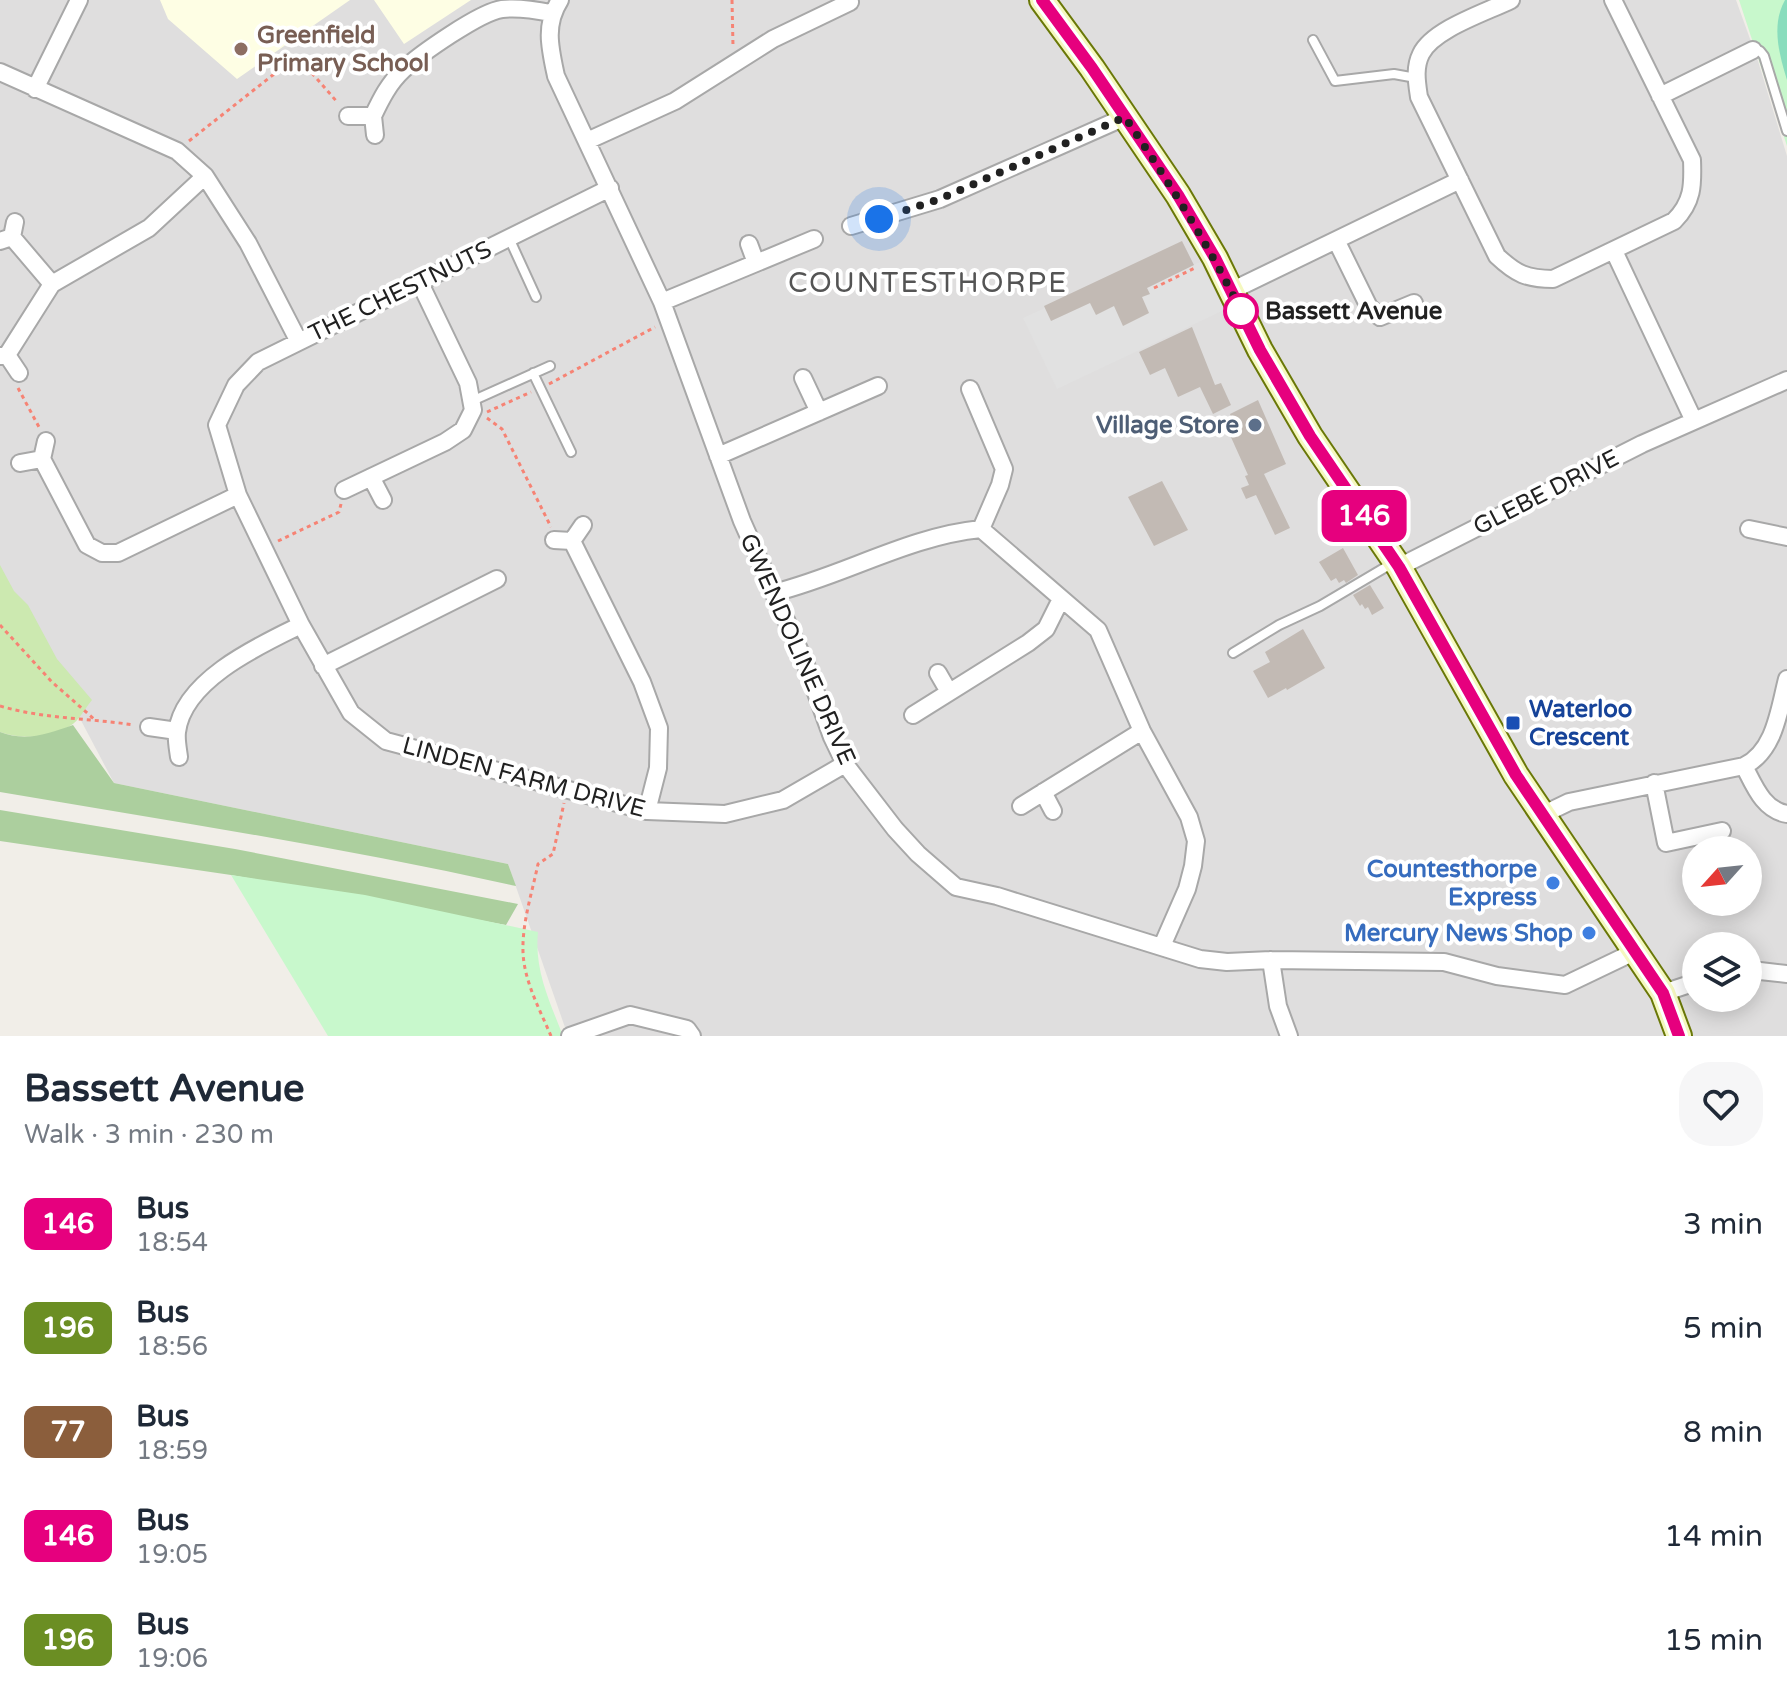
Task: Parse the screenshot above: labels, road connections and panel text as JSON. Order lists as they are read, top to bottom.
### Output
{
  "streets": {
    "street": [
      "THE CHESTNUTS",
      "GLEBE DRIVE",
      "GWENDOLINE DRIVE",
      "LINDEN FARM DRIVE"
    ]
  },
  "crossings": [
    ["THE CHESTNUTS", "GWENDOLINE DRIVE"],
    ["THE CHESTNUTS", "LINDEN FARM DRIVE"],
    ["GWENDOLINE DRIVE", "LINDEN FARM DRIVE"]
  ],
  "districts": ["COUNTESTHORPE"],
  "places": {
    "other": [
      "Greenfield Primary School",
      "Bassett Avenue",
      "Village Store",
      "Countesthorpe Express",
      "Mercury News Shop"
    ],
    "transit": ["Waterloo Crescent"]
  },
  "lines": ["bus line 146"],
  "north": "bottom left",
  "page": {
    "on_map": "146",
    "heading": ["Bassett Avenue", "Walk · 3 min · 230 m"],
    "list": [
      {
        "mark": "146",
        "name": "Bus",
        "note": "18:54",
        "value": "3 min"
      },
      {
        "mark": "196",
        "name": "Bus",
        "note": "18:56",
        "value": "5 min"
      },
      {
        "mark": "77",
        "name": "Bus",
        "note": "18:59",
        "value": "8 min"
      },
      {
        "mark": "146",
        "name": "Bus",
        "note": "19:05",
        "value": "14 min"
      },
      {
        "mark": "196",
        "name": "Bus",
        "note": "19:06",
        "value": "15 min"
      }
    ]
  }
}
